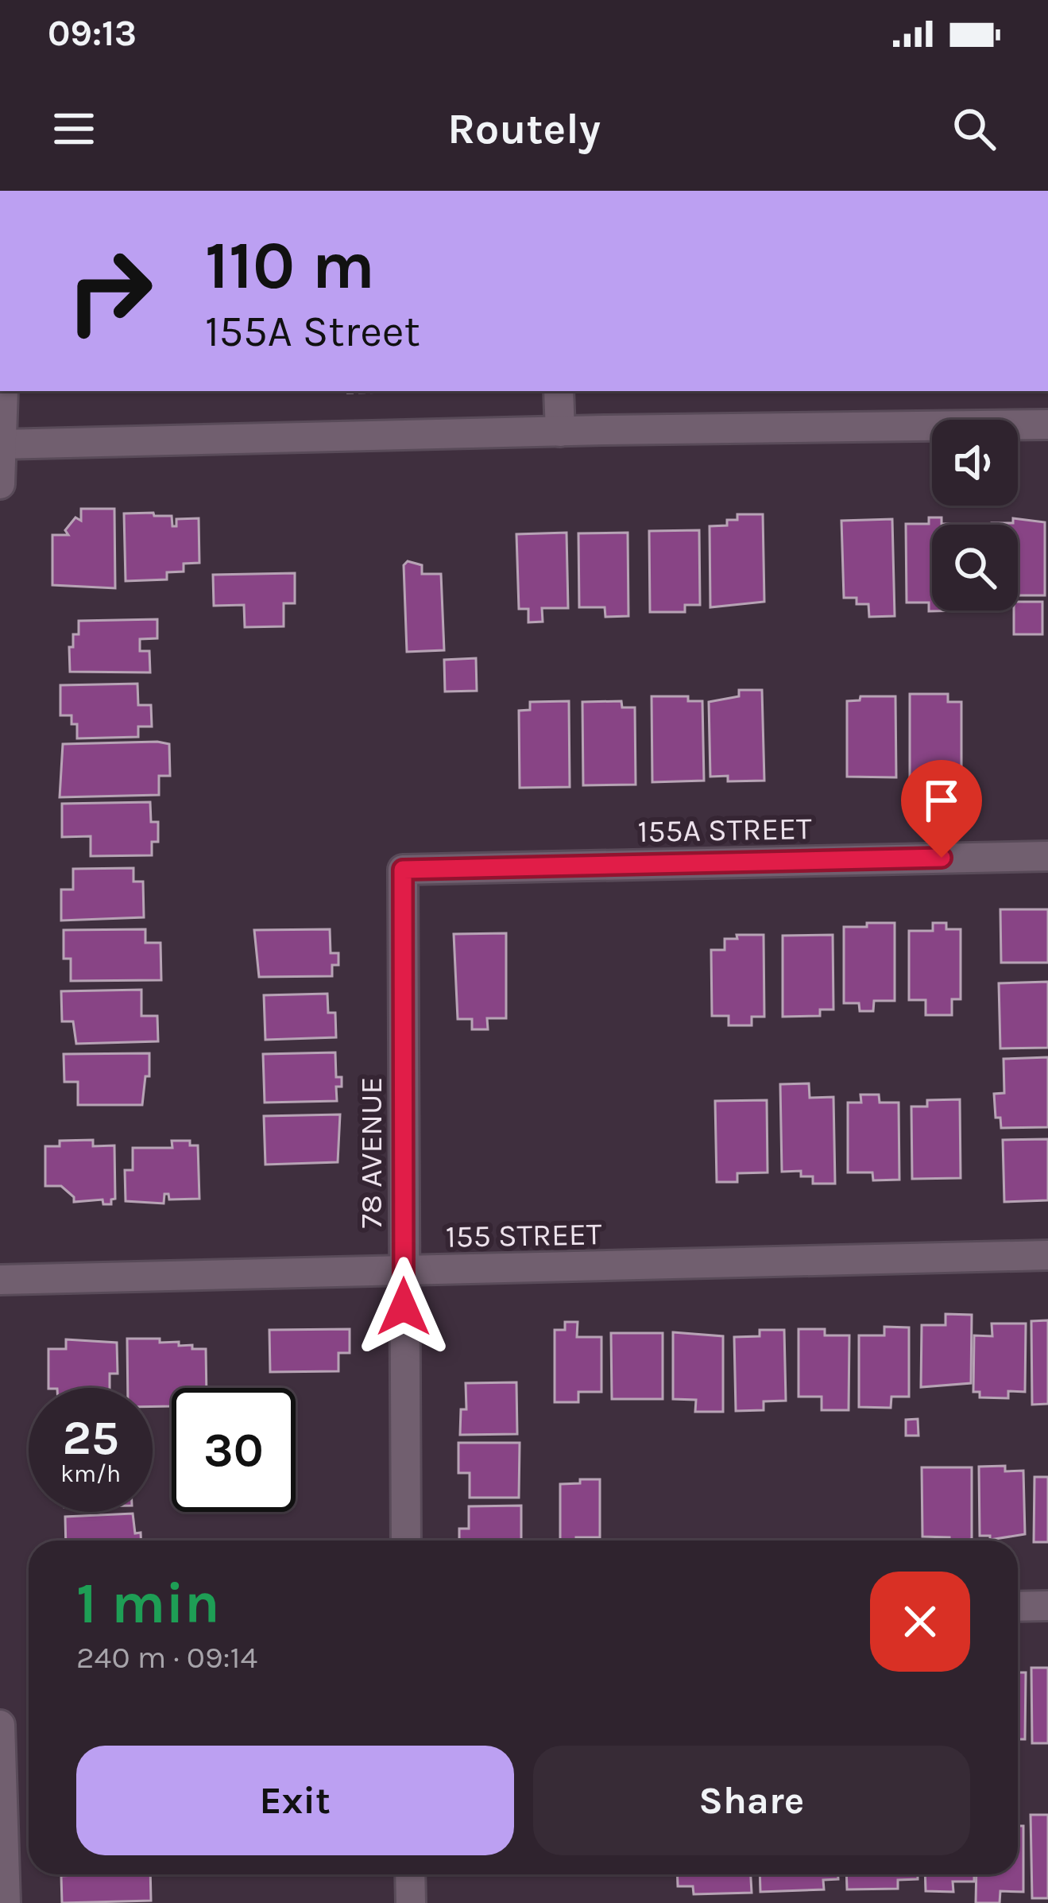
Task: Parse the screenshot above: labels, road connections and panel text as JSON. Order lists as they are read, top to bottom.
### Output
{
  "streets": {
    "street": ["155A STREET", "78 AVENUE", "155 STREET"]
  },
  "crossings": [
    ["155A STREET", "78 AVENUE"],
    ["78 AVENUE", "155 STREET"]
  ],
  "page": {
    "status": "09:13",
    "header": "Routely",
    "turn": ["110 m", "155A Street"],
    "speed": "25 km/h",
    "limit": "30",
    "heading": ["1 min", "240 m · 09:14"],
    "buttons": ["Exit", "Share"]
  }
}
